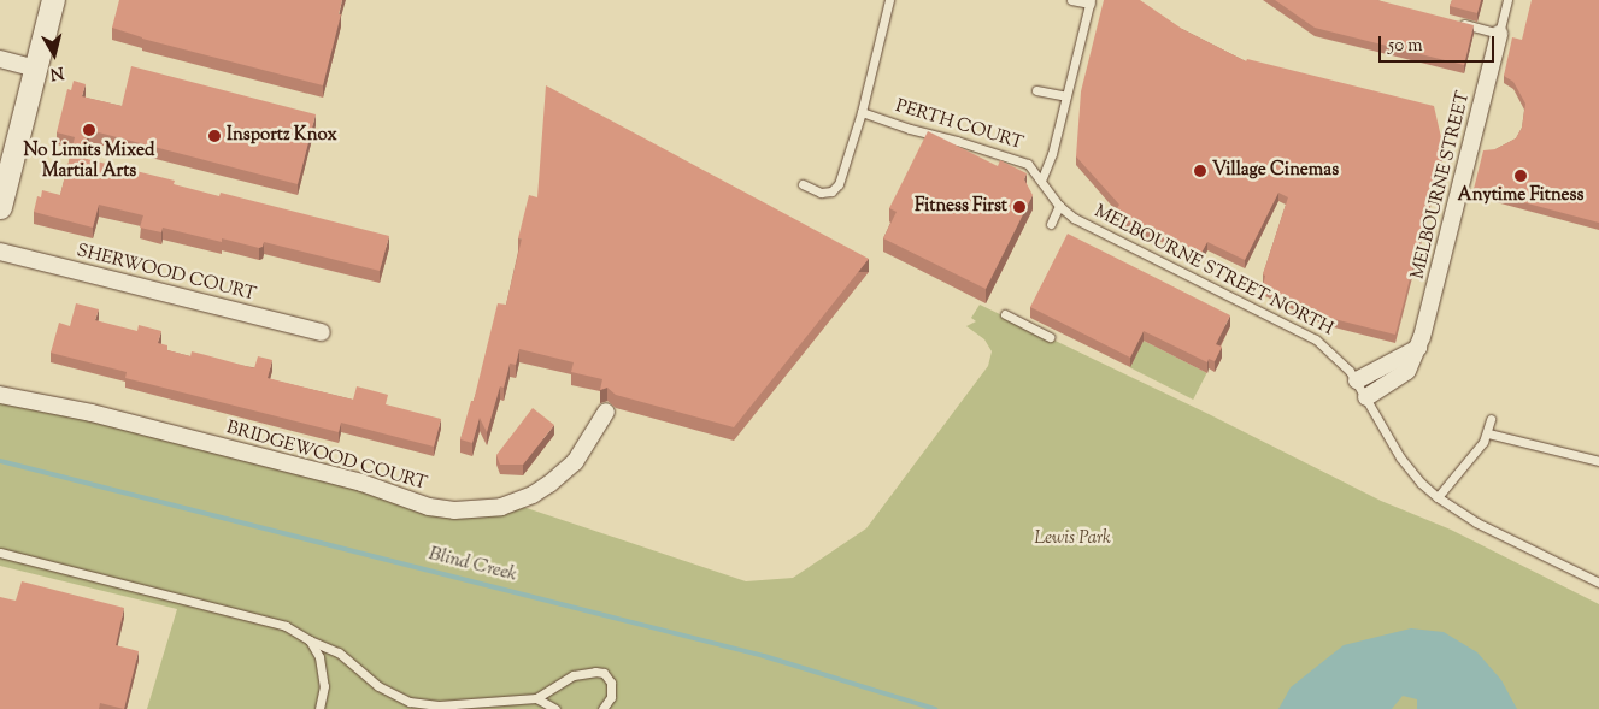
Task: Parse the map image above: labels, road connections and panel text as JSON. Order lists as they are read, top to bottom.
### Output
{
  "streets": {
    "street": ["MELBOURNE STREET", "SHERWOOD COURT", "BRIDGEWOOD COURT"],
    "lane": ["PERTH COURT", "MELBOURNE STREET NORTH"]
  },
  "crossings": [
    ["PERTH COURT", "MELBOURNE STREET NORTH"],
    ["MELBOURNE STREET", "MELBOURNE STREET NORTH"]
  ],
  "water": ["Blind Creek"],
  "parks": ["Lewis Park"],
  "places": [
    "No Limits Mixed Martial Arts",
    "Insportz Knox",
    "Village Cinemas",
    "Anytime Fitness",
    "Fitness First"
  ],
  "scale_bar": "50 m",
  "north": "bottom"
}
